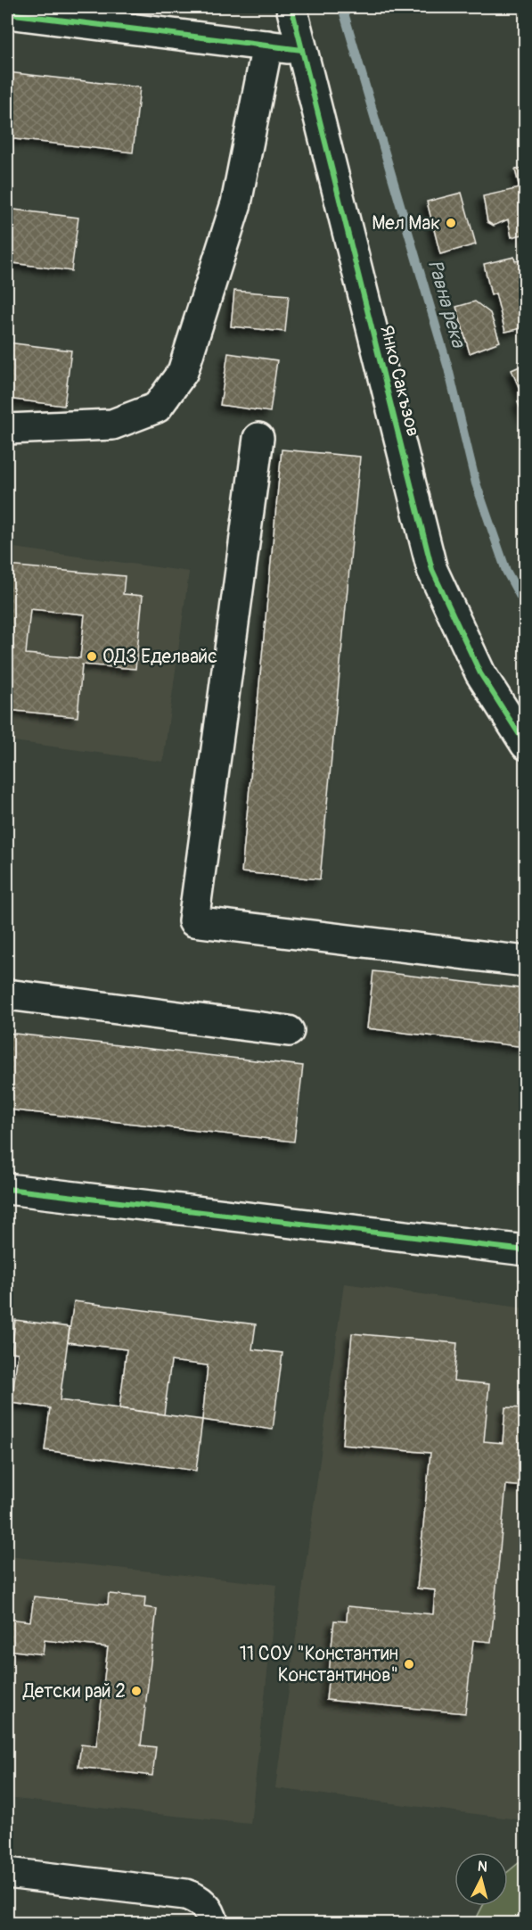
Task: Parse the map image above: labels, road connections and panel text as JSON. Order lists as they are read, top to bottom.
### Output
{
  "streets": {
    "street": ["Янко Сакъзов"]
  },
  "water": ["Равна река"],
  "places": [
    "Мел Мак",
    "ОДЗ Еделвайс",
    "11 СОУ \"Константин Константинов\"",
    "Детски рай 2"
  ],
  "north": "top"
}
